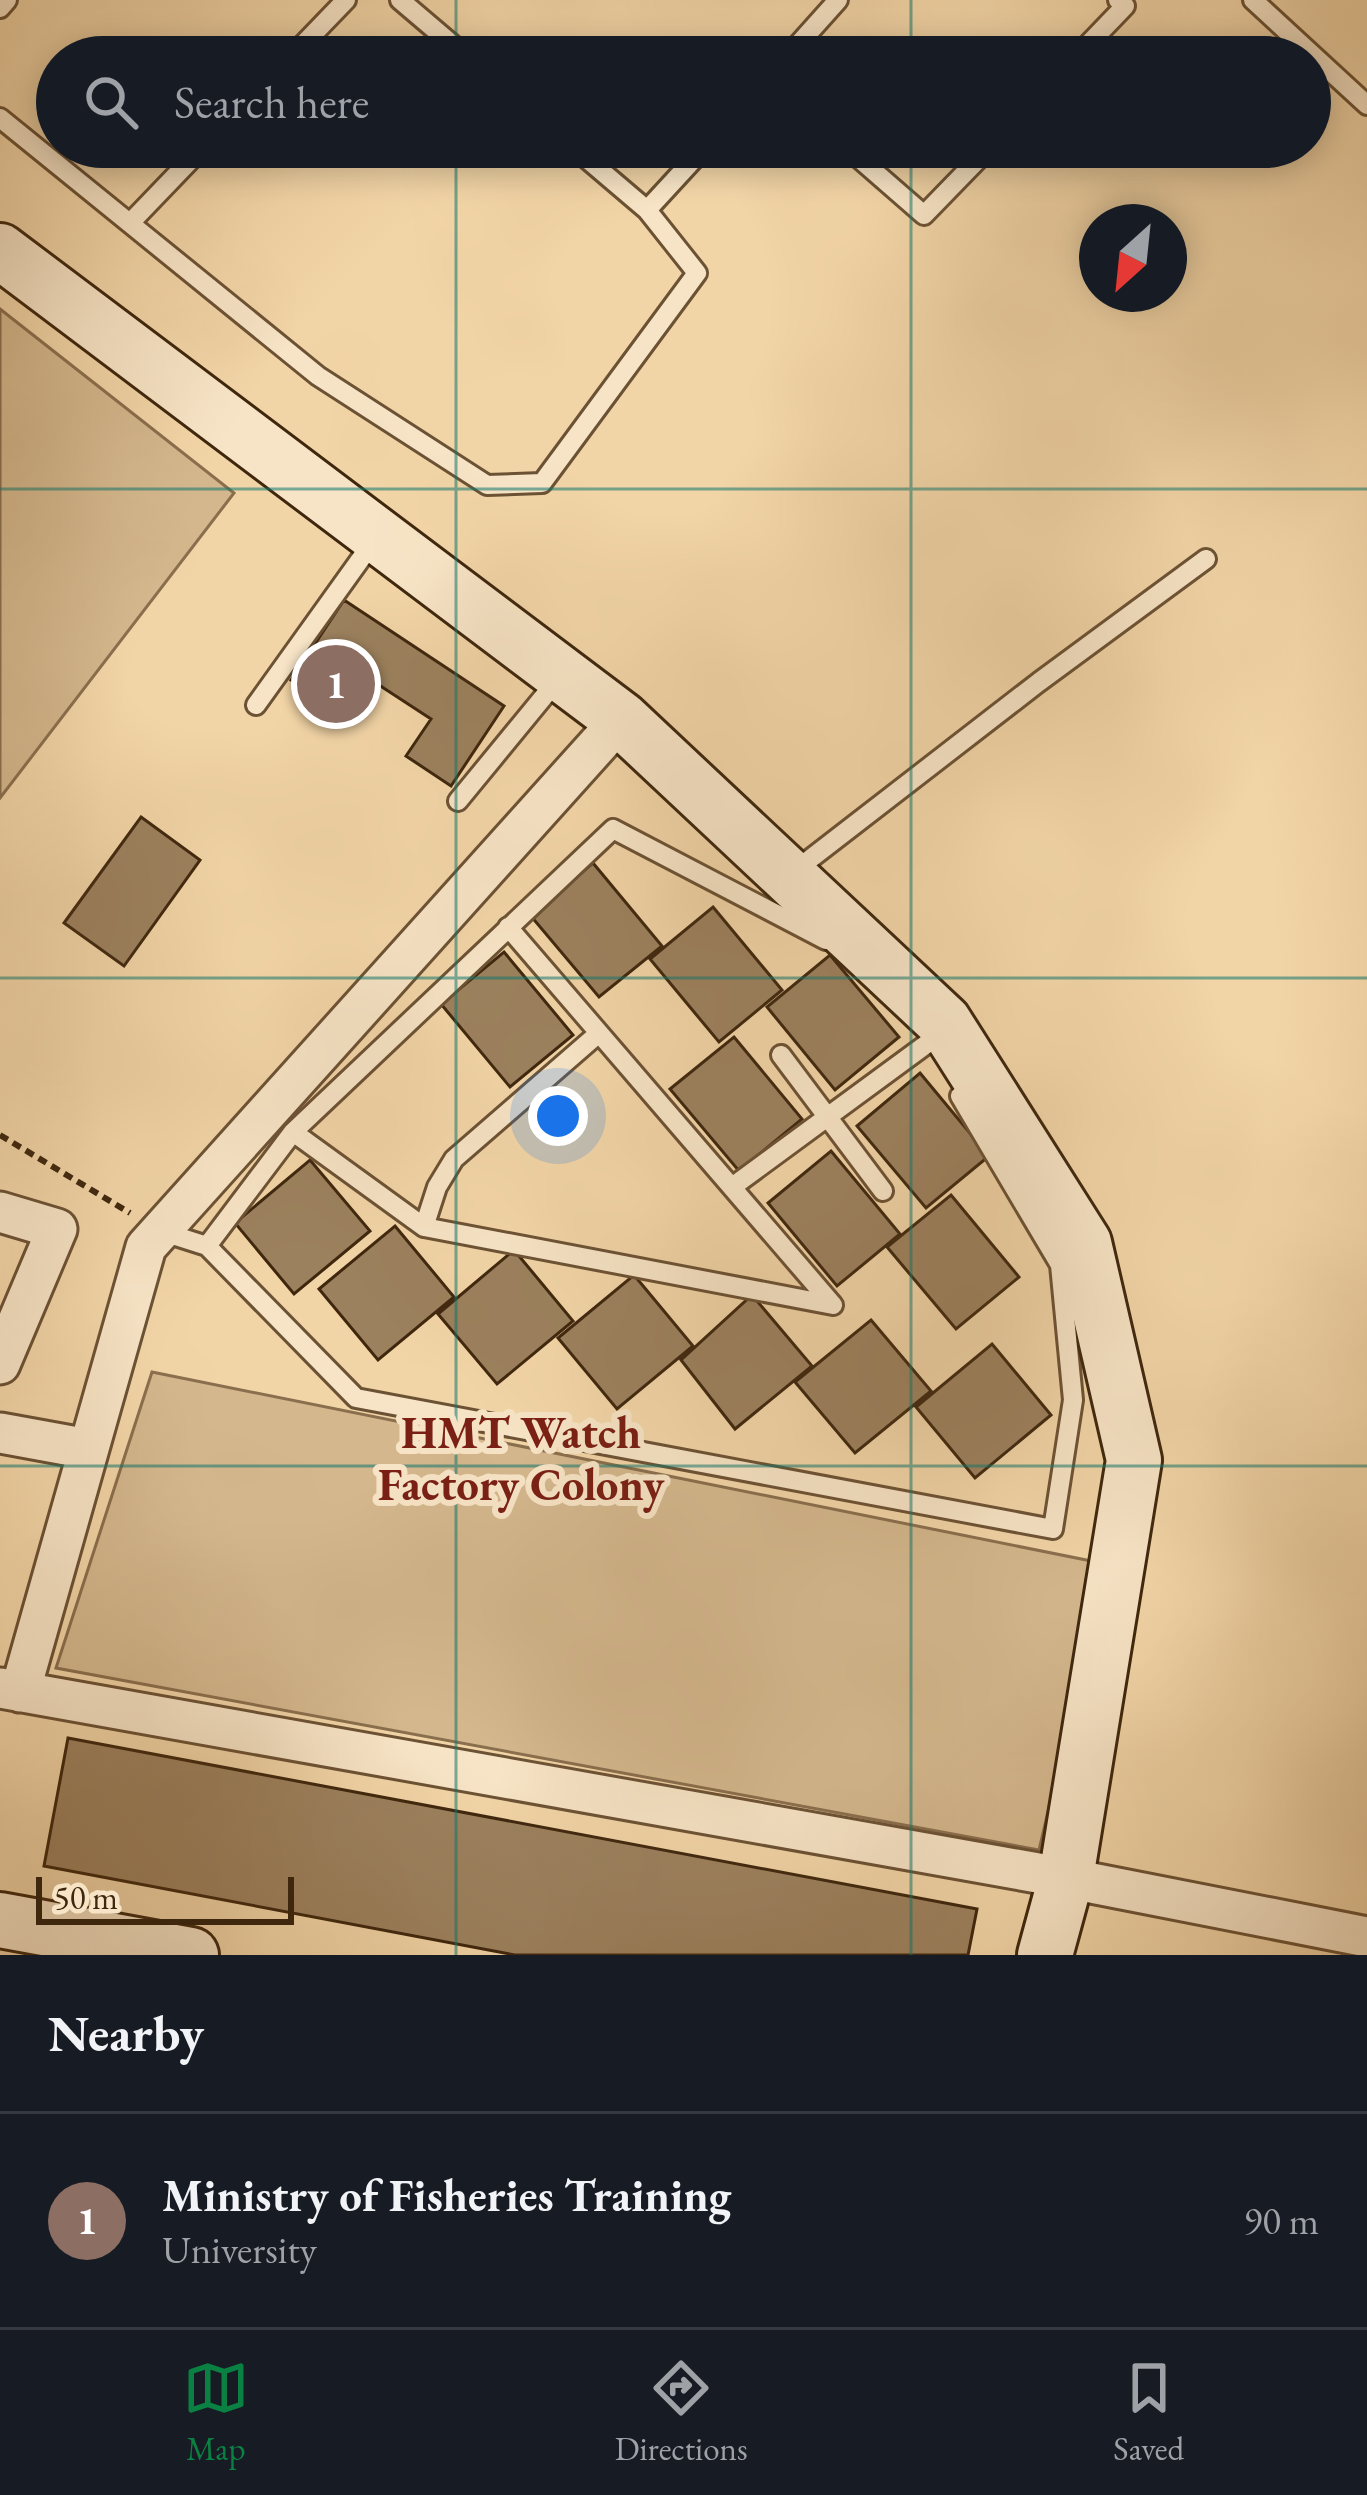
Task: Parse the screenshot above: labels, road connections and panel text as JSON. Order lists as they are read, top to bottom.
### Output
{
  "districts": ["HMT Watch Factory Colony"],
  "scale_bar": "50 m",
  "north": "bottom left",
  "page": {
    "search": "Search here",
    "pins": "1",
    "scale": "50 m",
    "heading": "Nearby",
    "list": [
      {
        "mark": "1",
        "name": "Ministry of Fisheries Training",
        "note": "University",
        "value": "90 m"
      }
    ],
    "nav": ["Map", "Directions", "Saved"]
  }
}
